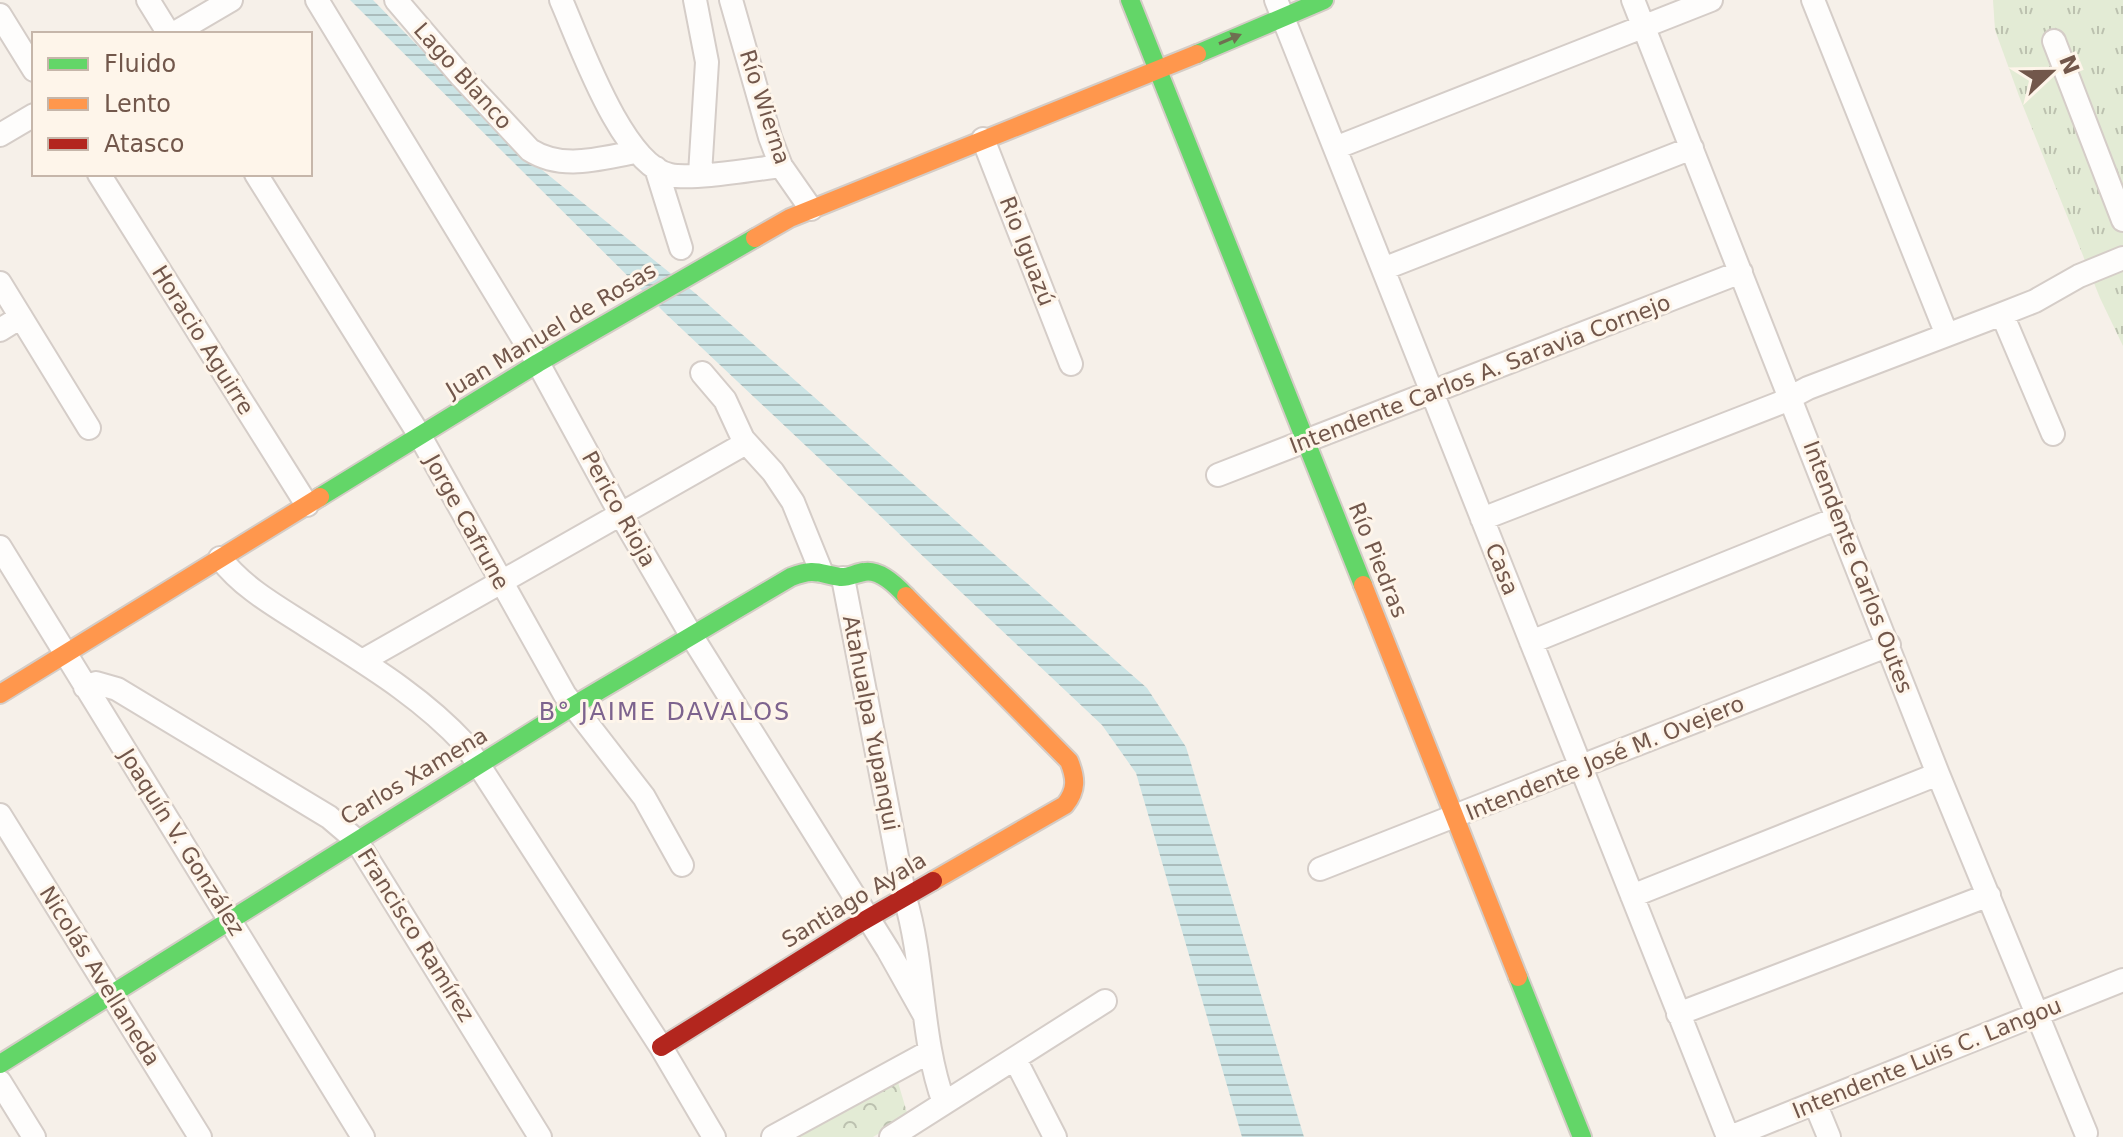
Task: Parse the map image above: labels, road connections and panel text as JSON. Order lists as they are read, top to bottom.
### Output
{
  "streets": {
    "street": [
      "Lago Blanco",
      "Río Wierna",
      "Rio Iguazú",
      "Juan Manuel de Rosas",
      "Horacio Aguirre",
      "Intendente Carlos A. Saravia Cornejo",
      "Perico Rioja",
      "Jorge Cafrune",
      "Río Piedras",
      "Intendente Carlos Outes",
      "Casa",
      "Atahualpa Yupanqui",
      "Intendente José M. Ovejero",
      "Carlos Xamena",
      "Joaquín V. González",
      "Santiago Ayala",
      "Francisco Ramírez",
      "Nicolás Avellaneda",
      "Intendente Luis C. Langou"
    ]
  },
  "crossings": [
    ["Río Wierna", "Juan Manuel de Rosas"],
    ["Rio Iguazú", "Juan Manuel de Rosas"],
    ["Juan Manuel de Rosas", "Horacio Aguirre"],
    ["Juan Manuel de Rosas", "Perico Rioja"],
    ["Juan Manuel de Rosas", "Jorge Cafrune"],
    ["Juan Manuel de Rosas", "Río Piedras"],
    ["Juan Manuel de Rosas", "Casa"],
    ["Juan Manuel de Rosas", "Joaquín V. González"],
    ["Intendente Carlos A. Saravia Cornejo", "Río Piedras"],
    ["Intendente Carlos A. Saravia Cornejo", "Intendente Carlos Outes"],
    ["Intendente Carlos A. Saravia Cornejo", "Casa"],
    ["Perico Rioja", "Atahualpa Yupanqui"],
    ["Perico Rioja", "Carlos Xamena"],
    ["Perico Rioja", "Santiago Ayala"],
    ["Jorge Cafrune", "Carlos Xamena"],
    ["Río Piedras", "Intendente José M. Ovejero"],
    ["Intendente Carlos Outes", "Intendente José M. Ovejero"],
    ["Intendente Carlos Outes", "Intendente Luis C. Langou"],
    ["Casa", "Intendente José M. Ovejero"],
    ["Casa", "Intendente Luis C. Langou"],
    ["Atahualpa Yupanqui", "Santiago Ayala"],
    ["Carlos Xamena", "Joaquín V. González"],
    ["Carlos Xamena", "Francisco Ramírez"],
    ["Carlos Xamena", "Nicolás Avellaneda"],
    ["Joaquín V. González", "Francisco Ramírez"]
  ],
  "districts": ["B° JAIME DAVALOS"],
  "legend": ["Fluido", "Lento", "Atasco"],
  "north": "right"
}
